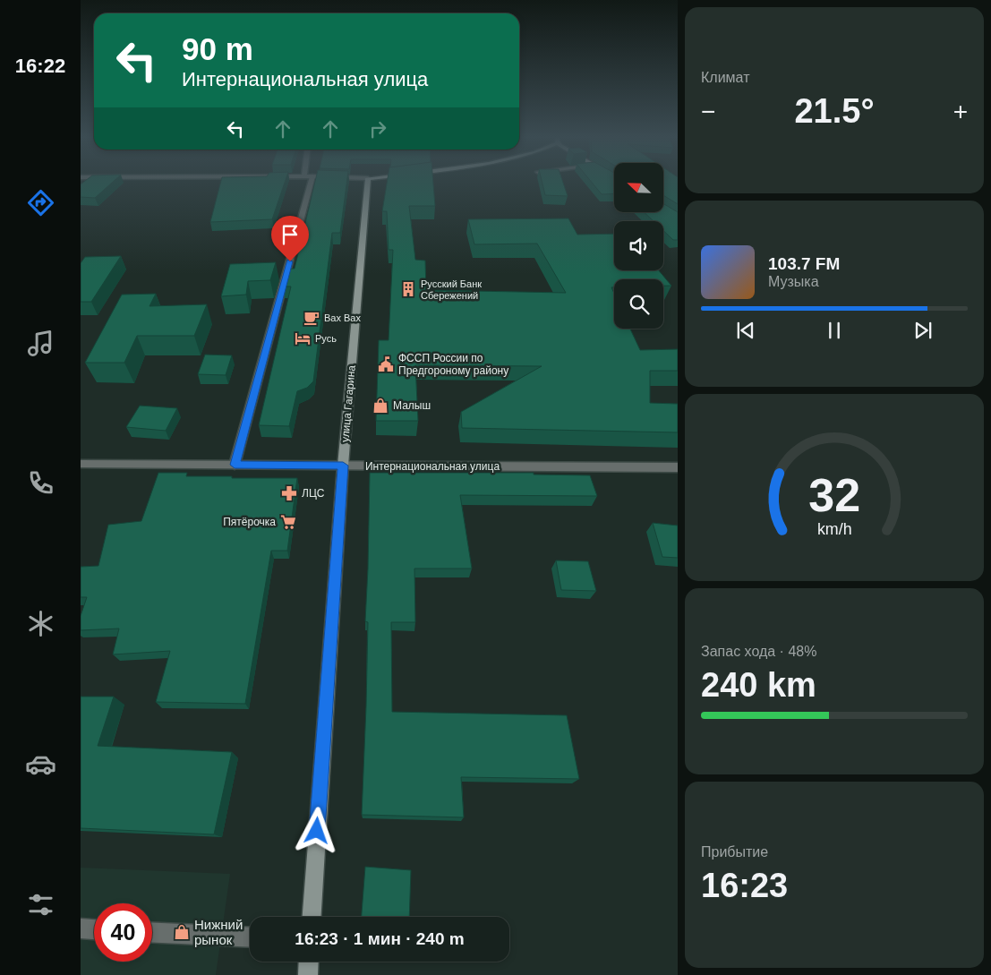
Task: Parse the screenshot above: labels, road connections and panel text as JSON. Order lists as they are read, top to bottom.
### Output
{
  "streets": {
    "street": ["улица Гагарина", "Интернациональная улица"]
  },
  "crossings": [
    ["улица Гагарина", "Интернациональная улица"]
  ],
  "places": {
    "building": ["Русский Банк Сбережений"],
    "cafe": ["Вах Вах"],
    "hotel": ["Русь"],
    "public building": ["ФССП России по Предгороному району"],
    "shop": ["Малыш", "Нижний рынок"],
    "pharmacy": ["ЛЦС"],
    "supermarket": ["Пятёрочка"]
  },
  "north": "top left",
  "page": {
    "tabs": "16:22",
    "tile": [
      "Климат",
      ["Запас хода · 48%", "240 km"],
      ["Прибытие", "16:23"]
    ],
    "turn": ["90 m", "Интернациональная улица"],
    "heat": ["−", "21.5°", "+"],
    "song": ["103.7 FM", "Музыка"],
    "limit": "40",
    "trip": "16:23 · 1 мин · 240 m",
    "gauge": ["32", "km/h"]
  }
}
